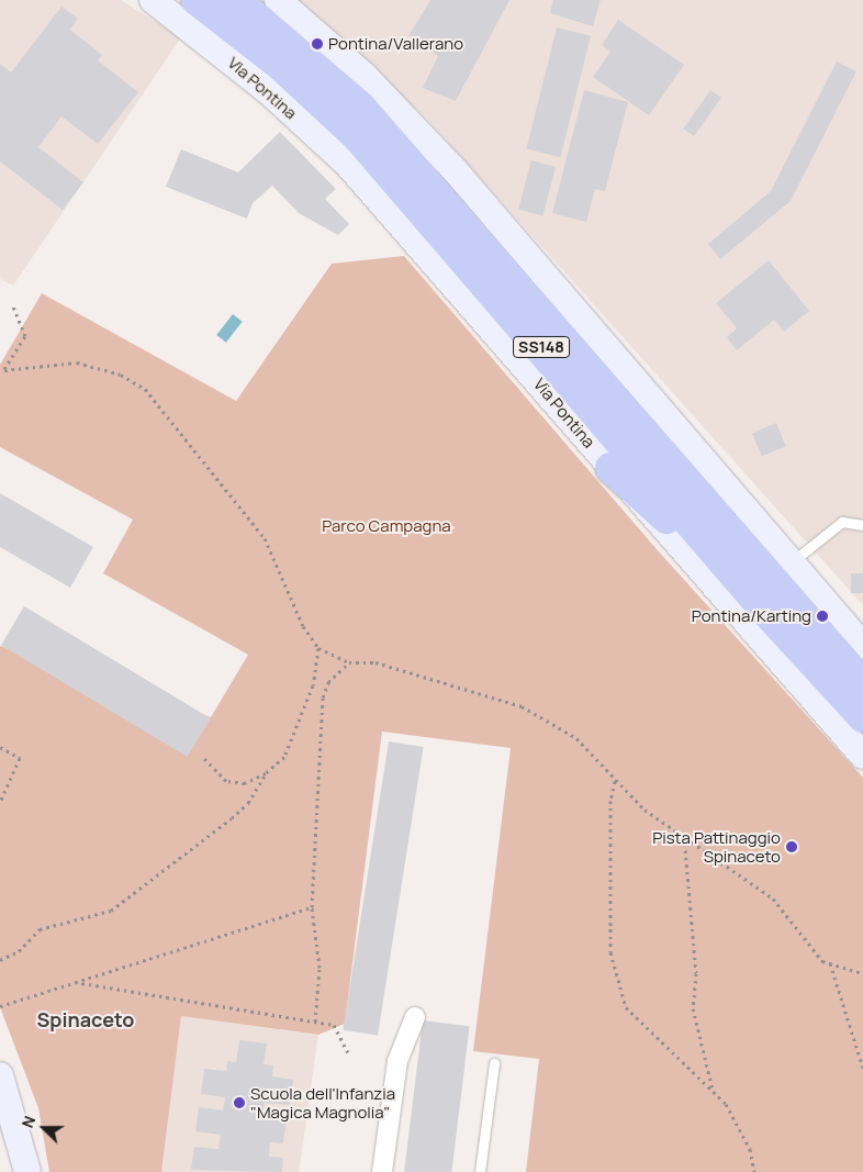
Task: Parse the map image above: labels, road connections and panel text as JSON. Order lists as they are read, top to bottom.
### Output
{
  "streets": {
    "highway": ["Via Pontina", "SS148"]
  },
  "districts": ["Spinaceto"],
  "parks": ["Parco Campagna"],
  "places": [
    "Pontina/Vallerano",
    "Pontina/Karting",
    "Pista Pattinaggio Spinaceto",
    "Scuola dell'Infanzia \"Magica Magnolia\""
  ],
  "north": "left"
}
